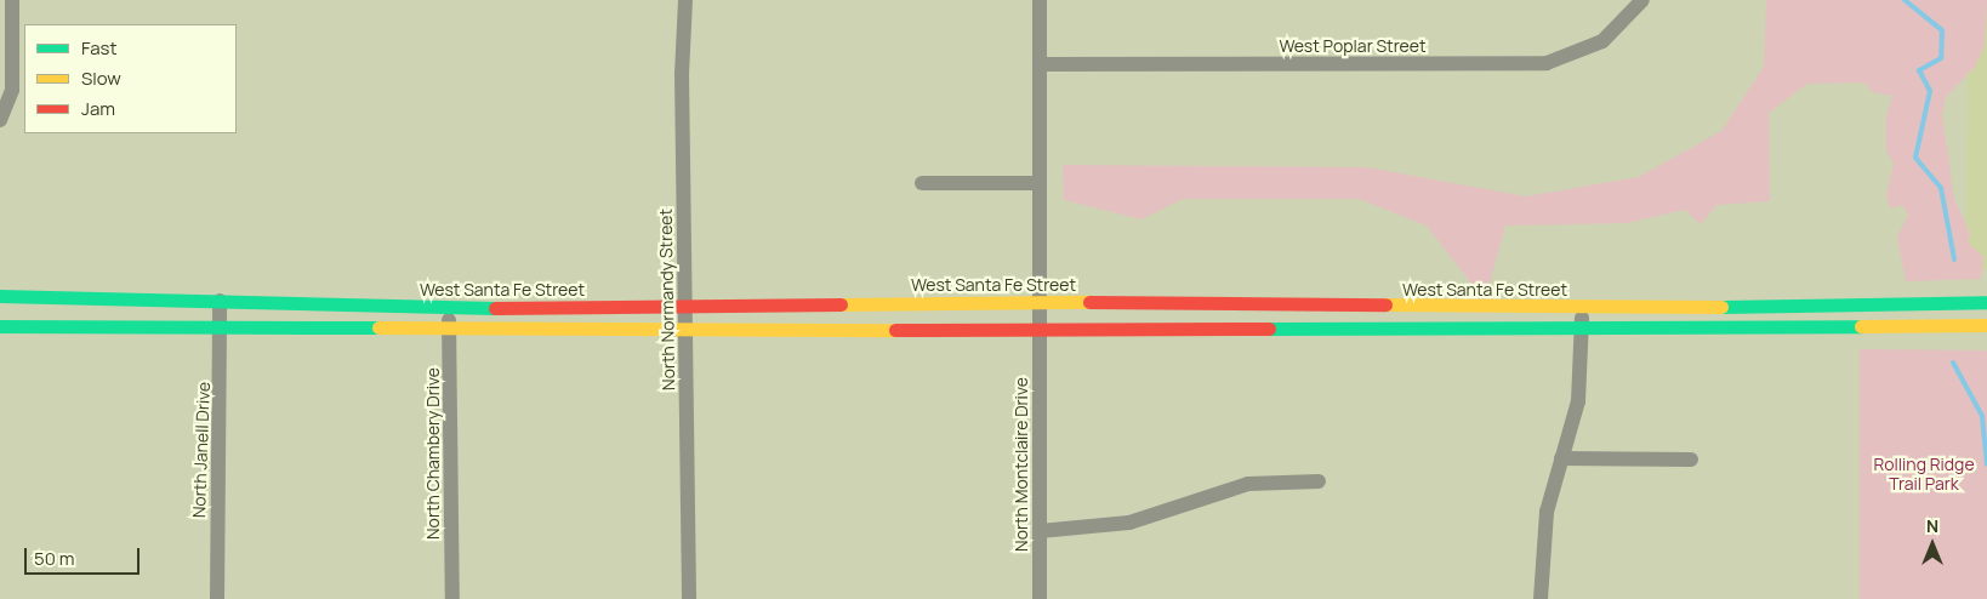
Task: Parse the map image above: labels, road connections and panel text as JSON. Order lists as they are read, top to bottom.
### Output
{
  "streets": {
    "street": [
      "West Poplar Street",
      "West Santa Fe Street",
      "North Normandy Street",
      "North Janell Drive",
      "North Chambery Drive",
      "North Montclaire Drive"
    ]
  },
  "crossings": [
    ["West Poplar Street", "North Montclaire Drive"],
    ["West Santa Fe Street", "North Normandy Street"],
    ["West Santa Fe Street", "North Janell Drive"],
    ["West Santa Fe Street", "North Chambery Drive"],
    ["West Santa Fe Street", "North Montclaire Drive"]
  ],
  "parks": ["Rolling Ridge Trail Park"],
  "legend": ["Fast", "Slow", "Jam"],
  "scale_bar": "50 m",
  "north": "top"
}
